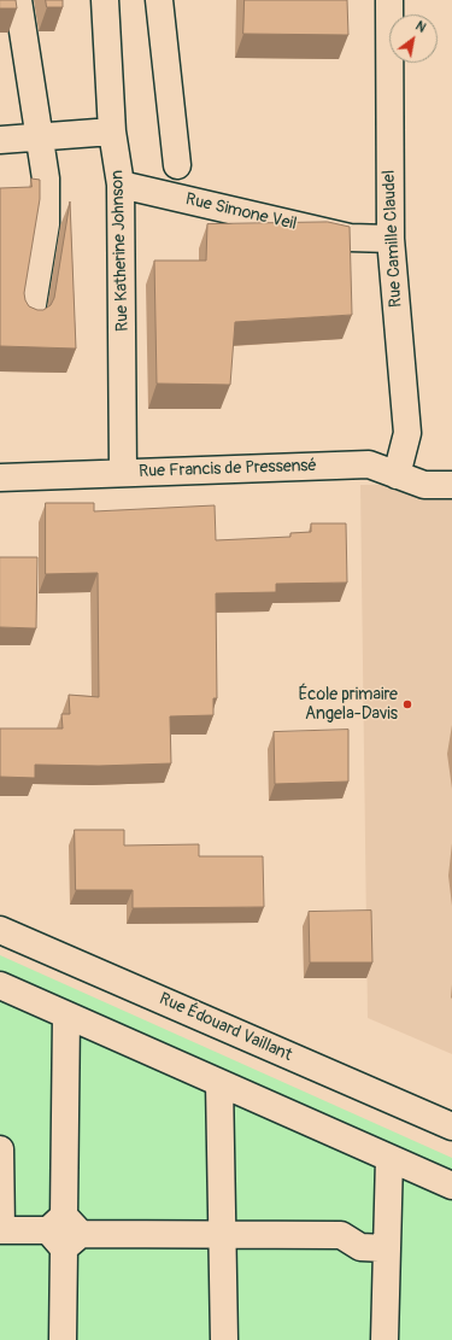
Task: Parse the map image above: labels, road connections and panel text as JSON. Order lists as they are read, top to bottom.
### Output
{
  "streets": {
    "street": [
      "Rue Simone Veil",
      "Rue Camille Claudel",
      "Rue Katherine Johnson",
      "Rue Francis de Pressensé",
      "Rue Édouard Vaillant"
    ]
  },
  "crossings": [
    ["Rue Simone Veil", "Rue Camille Claudel"],
    ["Rue Simone Veil", "Rue Katherine Johnson"],
    ["Rue Camille Claudel", "Rue Francis de Pressensé"],
    ["Rue Katherine Johnson", "Rue Francis de Pressensé"]
  ],
  "places": ["École primaire Angela-Davis"],
  "north": "top right"
}
